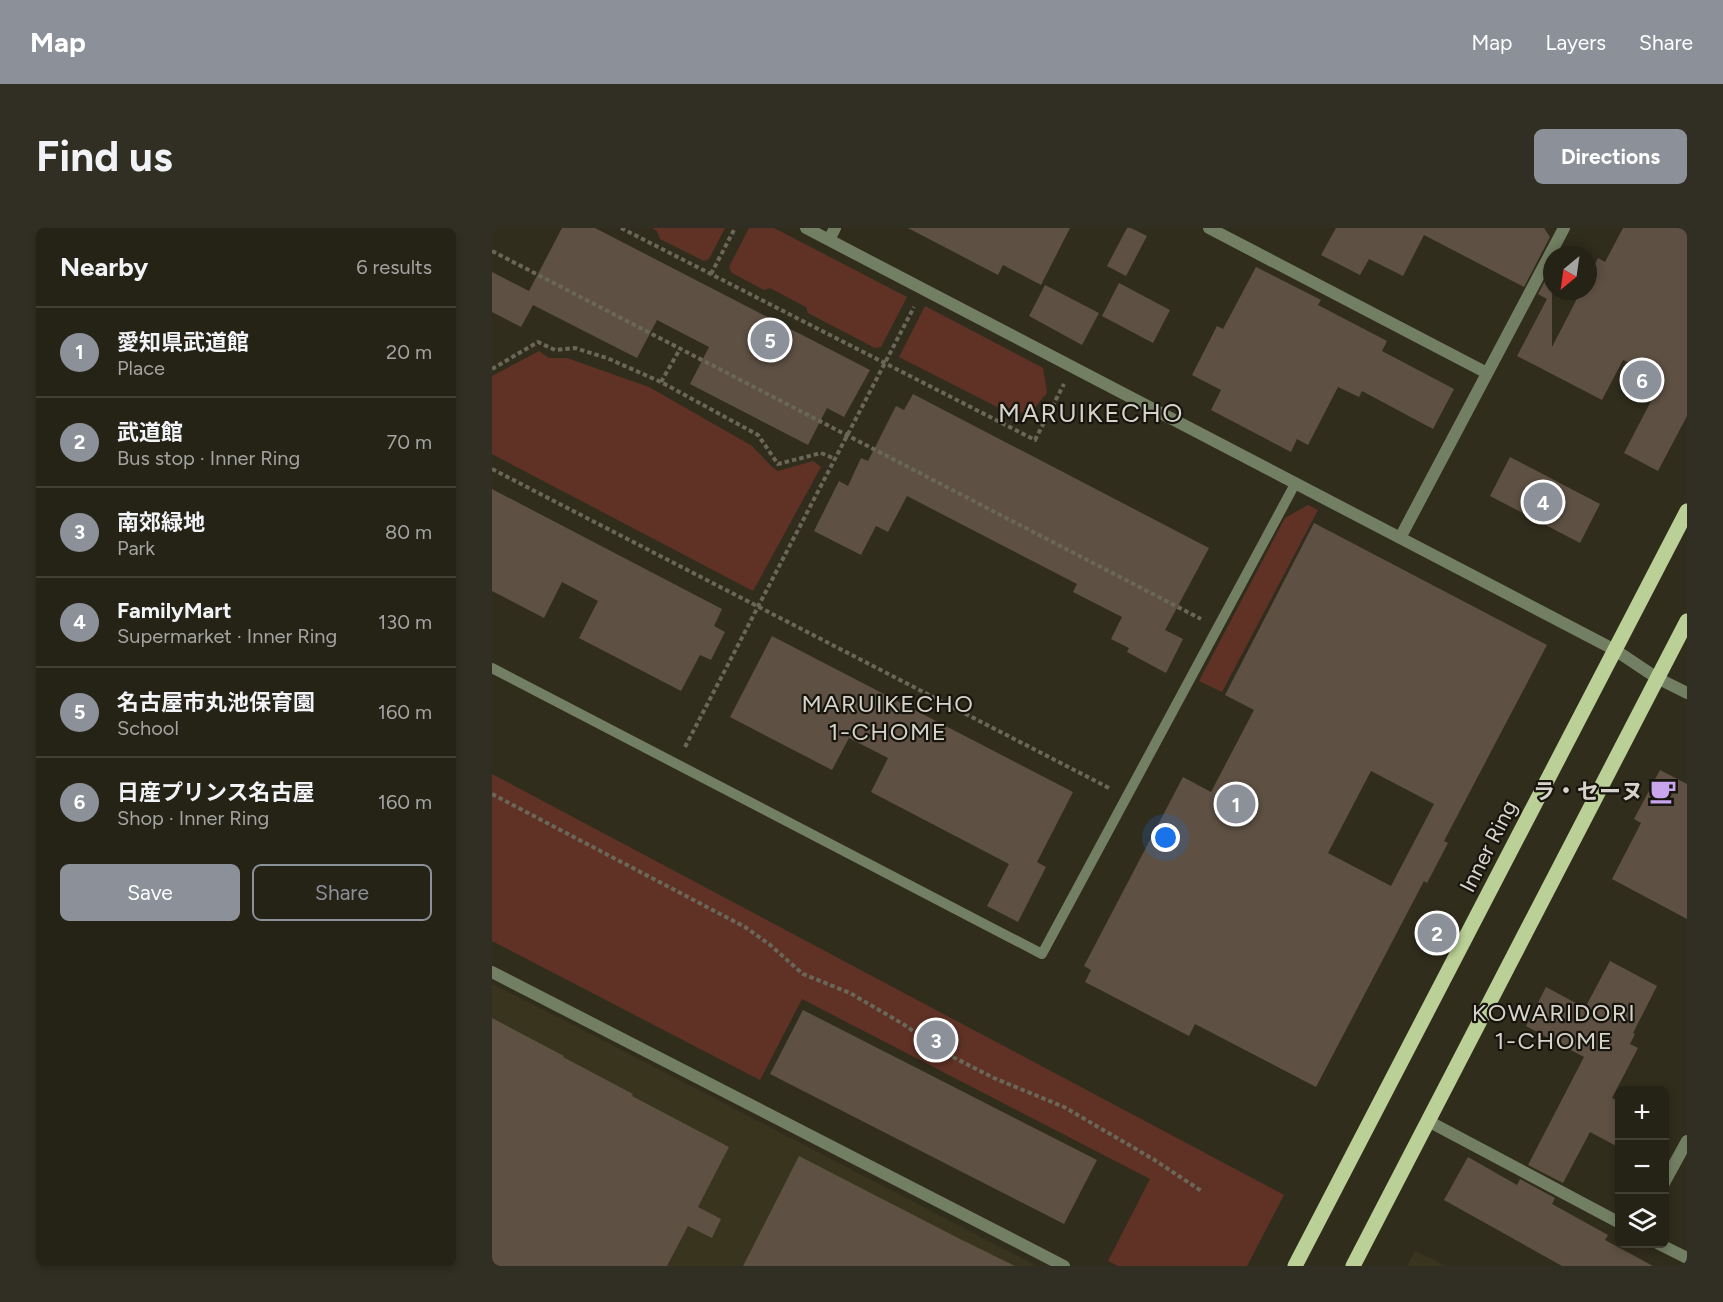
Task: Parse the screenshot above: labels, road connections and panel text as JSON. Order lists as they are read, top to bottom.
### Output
{
  "streets": {
    "main road": ["Inner Ring"]
  },
  "districts": ["MARUIKECHO", "MARUIKECHO 1-CHOME", "KOWARIDORI 1-CHOME"],
  "places": {
    "cafe": ["ラ・セーヌ"]
  },
  "north": "bottom left",
  "page": {
    "header": "Map",
    "nav": ["Map", "Layers", "Share"],
    "buttons": [
      "Directions",
      ["Save", "Share"]
    ],
    "title": "Find us",
    "heading": ["Nearby", "6 results"],
    "list": [
      {
        "mark": "1",
        "name": "愛知県武道館",
        "note": "Place",
        "value": "20 m"
      },
      {
        "mark": "2",
        "name": "武道館",
        "note": "Bus stop · Inner Ring",
        "value": "70 m"
      },
      {
        "mark": "3",
        "name": "南郊緑地",
        "note": "Park",
        "value": "80 m"
      },
      {
        "mark": "4",
        "name": "FamilyMart",
        "note": "Supermarket · Inner Ring",
        "value": "130 m"
      },
      {
        "mark": "5",
        "name": "名古屋市丸池保育園",
        "note": "School",
        "value": "160 m"
      },
      {
        "mark": "6",
        "name": "日産プリンス名古屋",
        "note": "Shop · Inner Ring",
        "value": "160 m"
      }
    ],
    "pins": [
      "5",
      "6",
      "4",
      "1",
      "2",
      "3"
    ],
    "map_buttons": ["+", "−"]
  }
}
